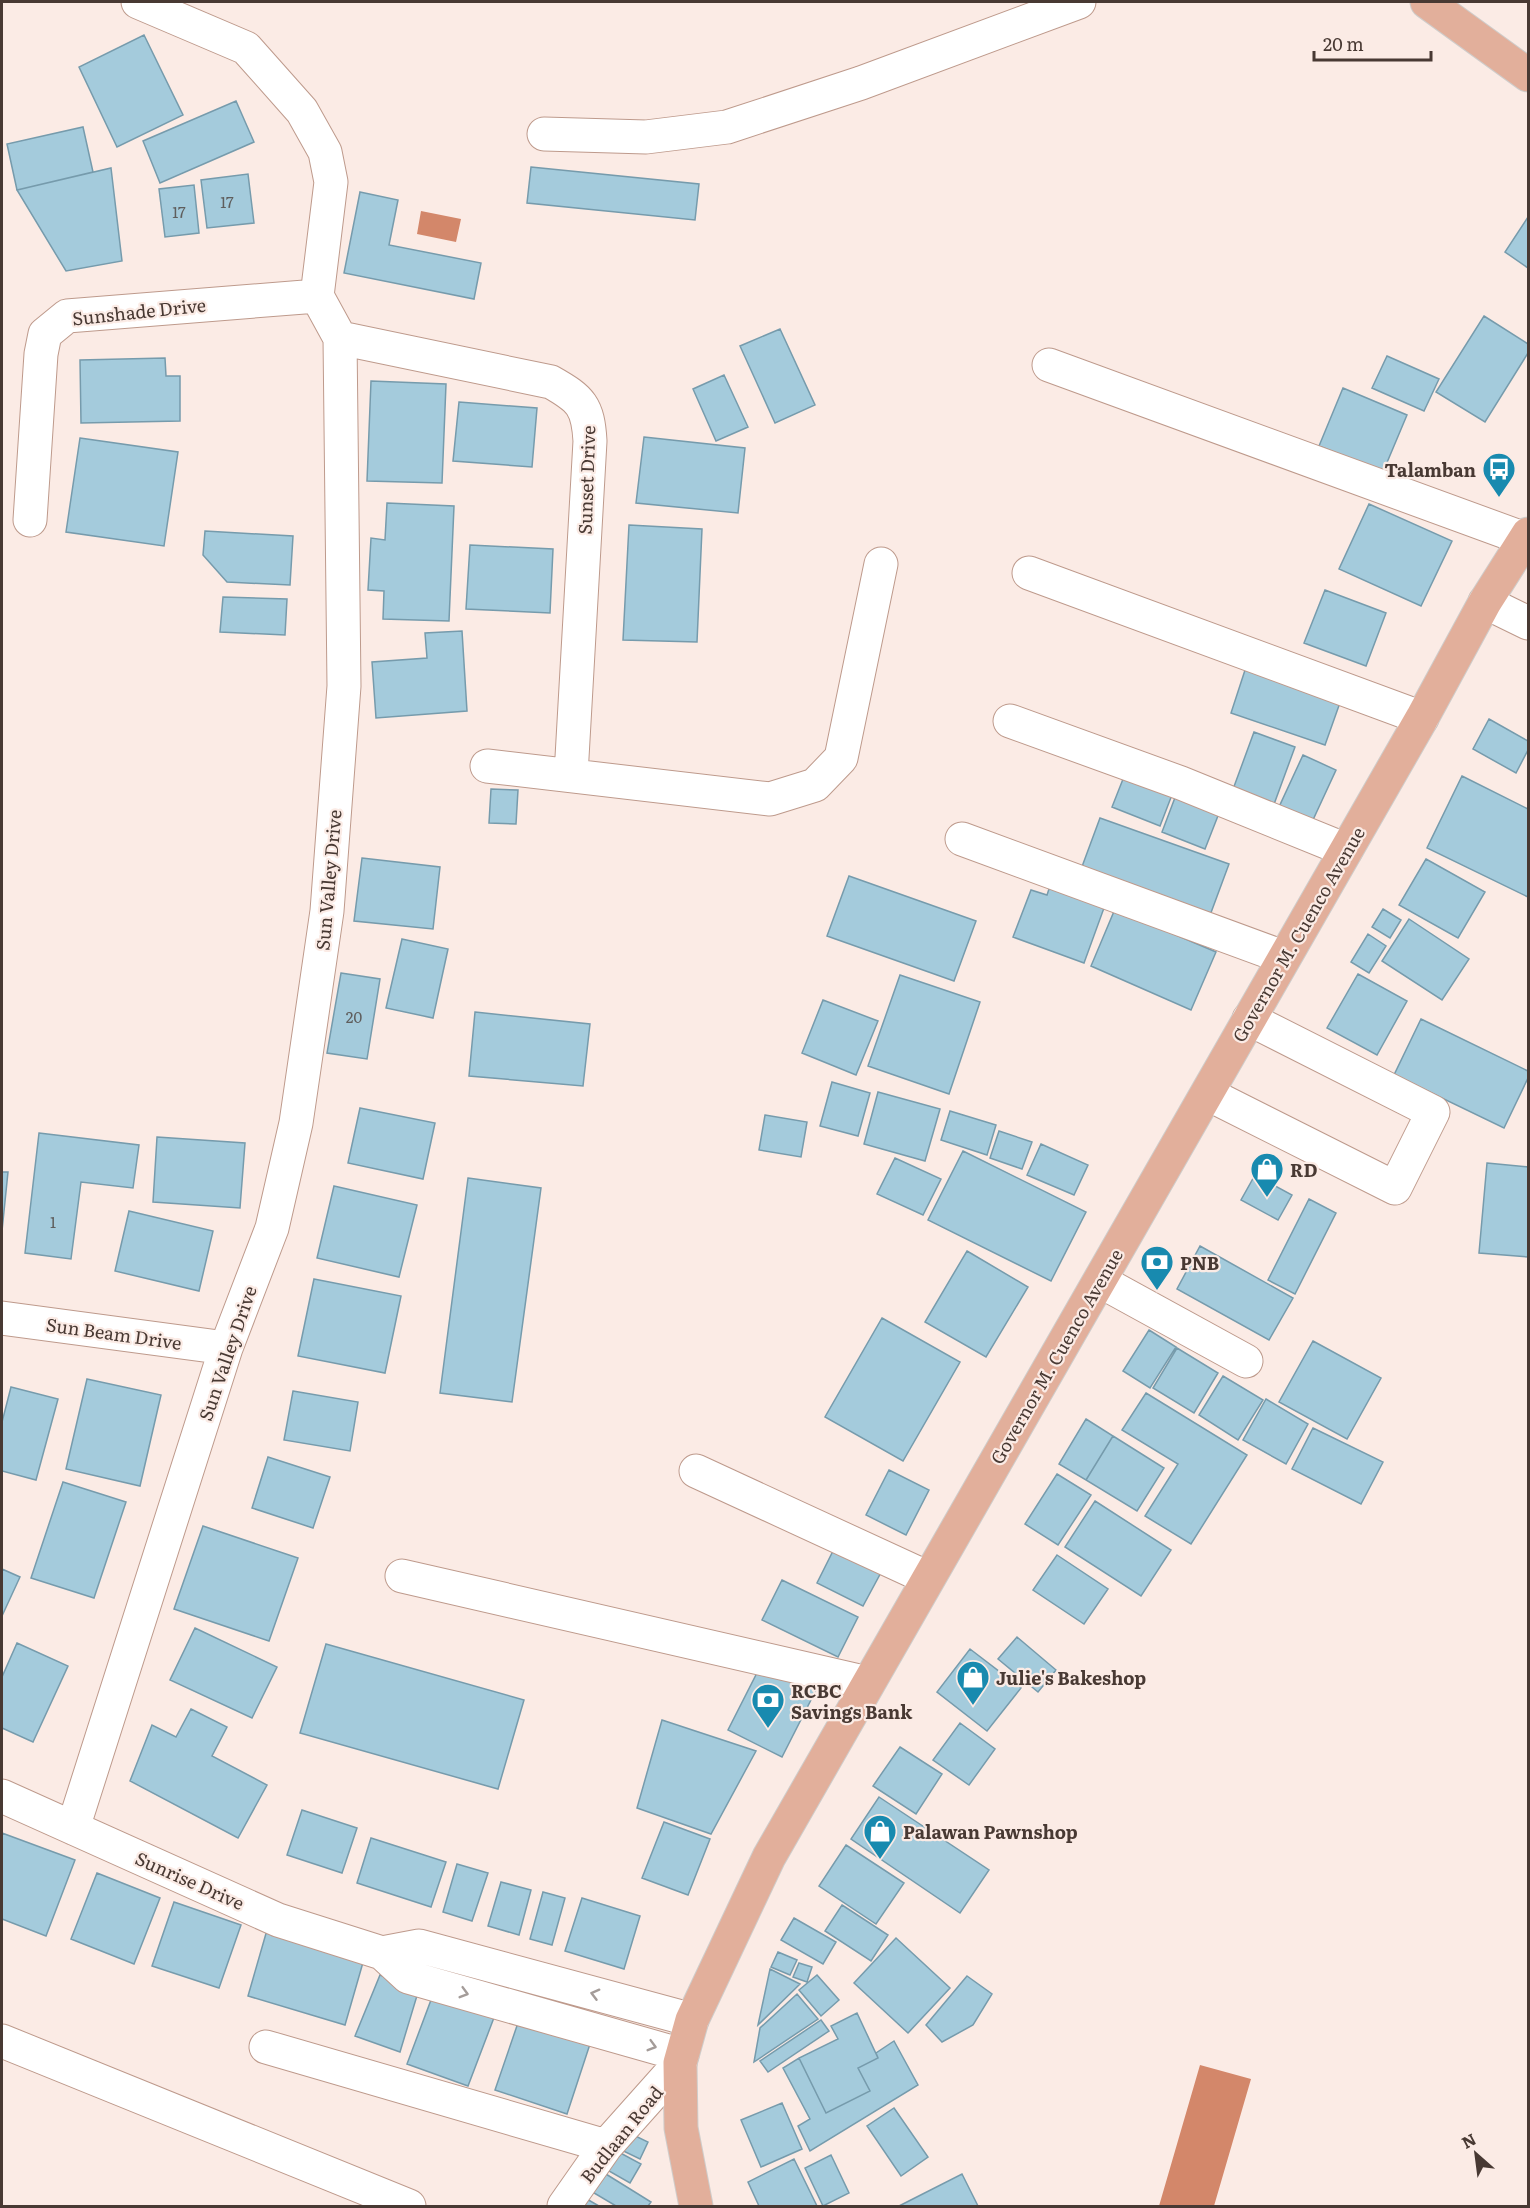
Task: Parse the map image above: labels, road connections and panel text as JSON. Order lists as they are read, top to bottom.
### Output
{
  "streets": {
    "main road": ["Governor M. Cuenco Avenue"],
    "street": [
      "Sunshade Drive",
      "Sunset Drive",
      "Sun Valley Drive",
      "Sun Beam Drive",
      "Sunrise Drive",
      "Budlaan Road"
    ]
  },
  "crossings": [
    ["Sunshade Drive", "Sun Valley Drive"],
    ["Sunset Drive", "Sun Valley Drive"],
    ["Sun Valley Drive", "Sun Beam Drive"],
    ["Sun Valley Drive", "Sunrise Drive"],
    ["Governor M. Cuenco Avenue", "Sunrise Drive"],
    ["Governor M. Cuenco Avenue", "Budlaan Road"],
    ["Sunrise Drive", "Budlaan Road"]
  ],
  "places": {
    "bus stop": ["Talamban"],
    "shop": ["RD", "Julie's Bakeshop", "Palawan Pawnshop"],
    "bank": ["PNB", "RCBC Savings Bank"]
  },
  "house_numbers": [
    "17",
    "17",
    "20",
    "1"
  ],
  "scale_bar": "20 m",
  "north": "top left"
}
